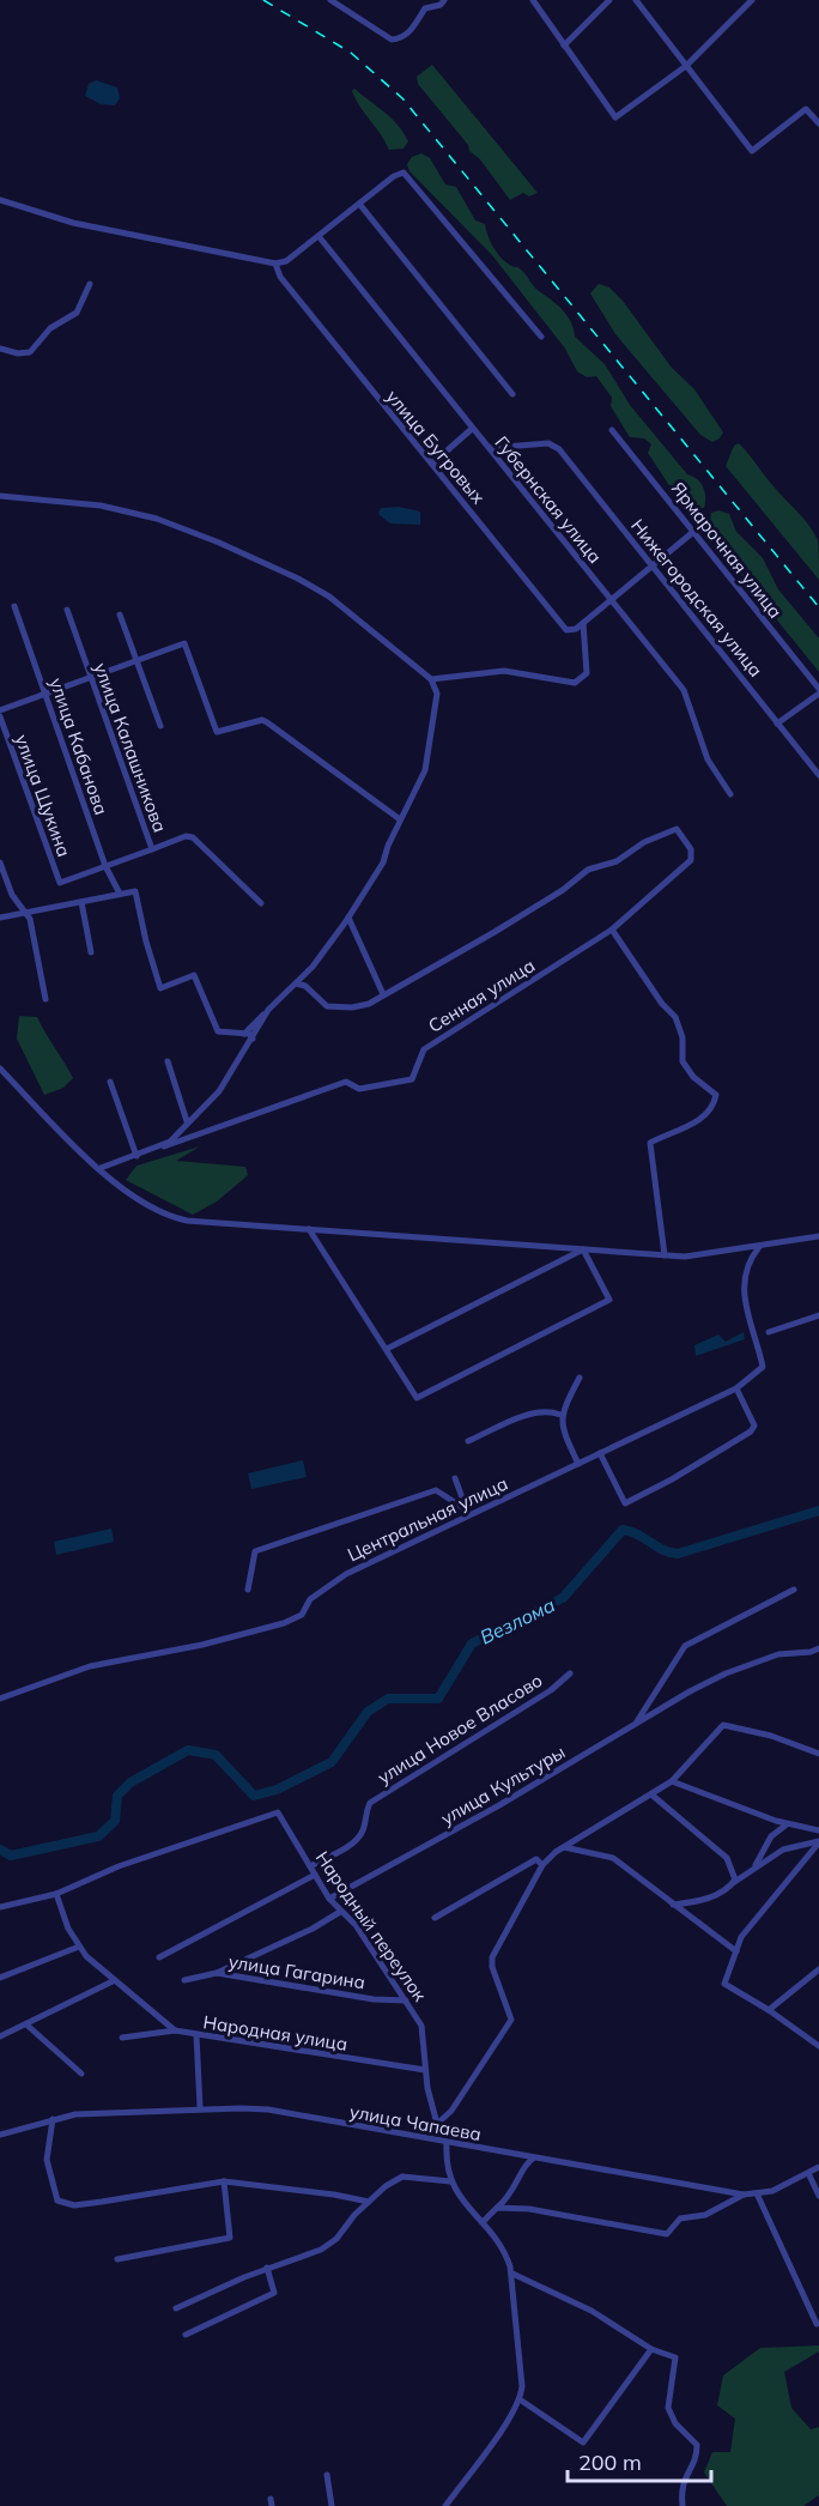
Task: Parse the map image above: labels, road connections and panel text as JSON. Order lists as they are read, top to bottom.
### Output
{
  "streets": {
    "street": [
      "улица Бугровых",
      "Губернская улица",
      "Ярмарочная улица",
      "Нижегородская улица",
      "улица Кабанова",
      "улица Калашникова",
      "улица Щукина",
      "Сенная улица",
      "Центральная улица",
      "улица Новое Власово",
      "улица Культуры",
      "Народный переулок",
      "улица Гагарина",
      "Народная улица",
      "улица Чапаева"
    ]
  },
  "crossings": [
    ["Губернская улица", "Нижегородская улица"],
    ["улица Кабанова", "улица Калашникова"],
    ["улица Калашникова", "улица Щукина"],
    ["улица Новое Власово", "Народный переулок"],
    ["улица Культуры", "Народный переулок"],
    ["Народный переулок", "улица Гагарина"],
    ["Народный переулок", "Народная улица"],
    ["Народный переулок", "улица Чапаева"]
  ],
  "water": ["Везлома"],
  "scale_bar": "200 m"
}
